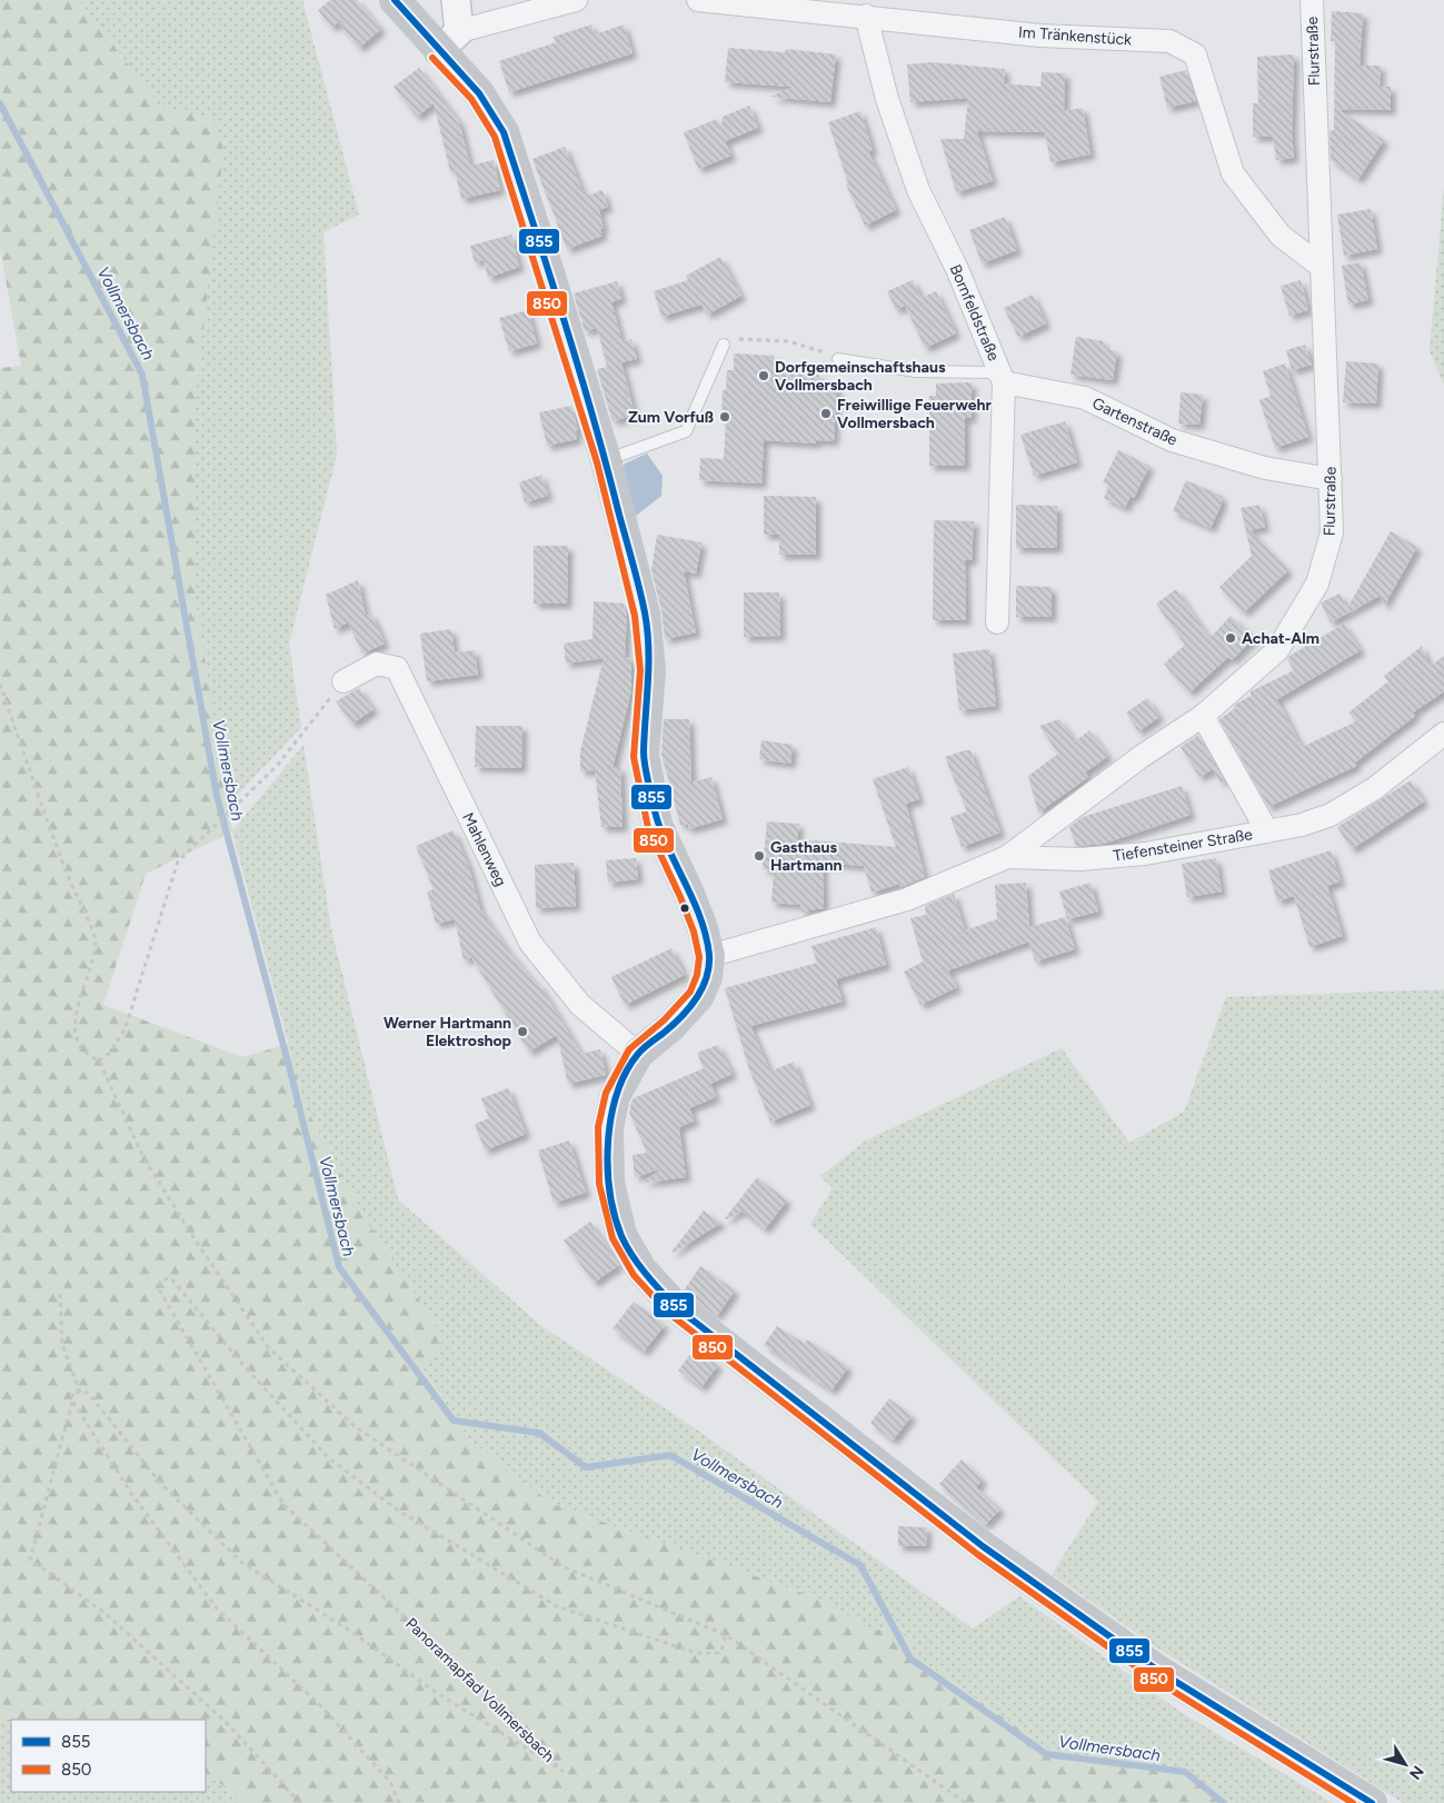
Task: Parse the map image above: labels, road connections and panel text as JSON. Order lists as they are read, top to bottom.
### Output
{
  "streets": {
    "street": [
      "Im Tränkenstück",
      "Flurstraße",
      "Bornfeldstraße",
      "Gartenstraße",
      "Tiefensteiner Straße",
      "Mahlenweg"
    ],
    "path": ["Panoramapfad Vollmersbach"]
  },
  "crossings": [
    ["Im Tränkenstück", "Flurstraße"],
    ["Im Tränkenstück", "Bornfeldstraße"],
    ["Flurstraße", "Gartenstraße"],
    ["Flurstraße", "Tiefensteiner Straße"],
    ["Bornfeldstraße", "Gartenstraße"]
  ],
  "water": ["Vollmersbach"],
  "places": [
    "Dorfgemeinschaftshaus Vollmersbach",
    "Freiwillige Feuerwehr Vollmersbach",
    "Zum Vorfuß",
    "Achat-Alm",
    "Gasthaus Hartmann",
    "Werner Hartmann Elektroshop"
  ],
  "lines": ["transit line 855", "transit line 850"],
  "legend": ["855", "850"],
  "north": "bottom right"
}
